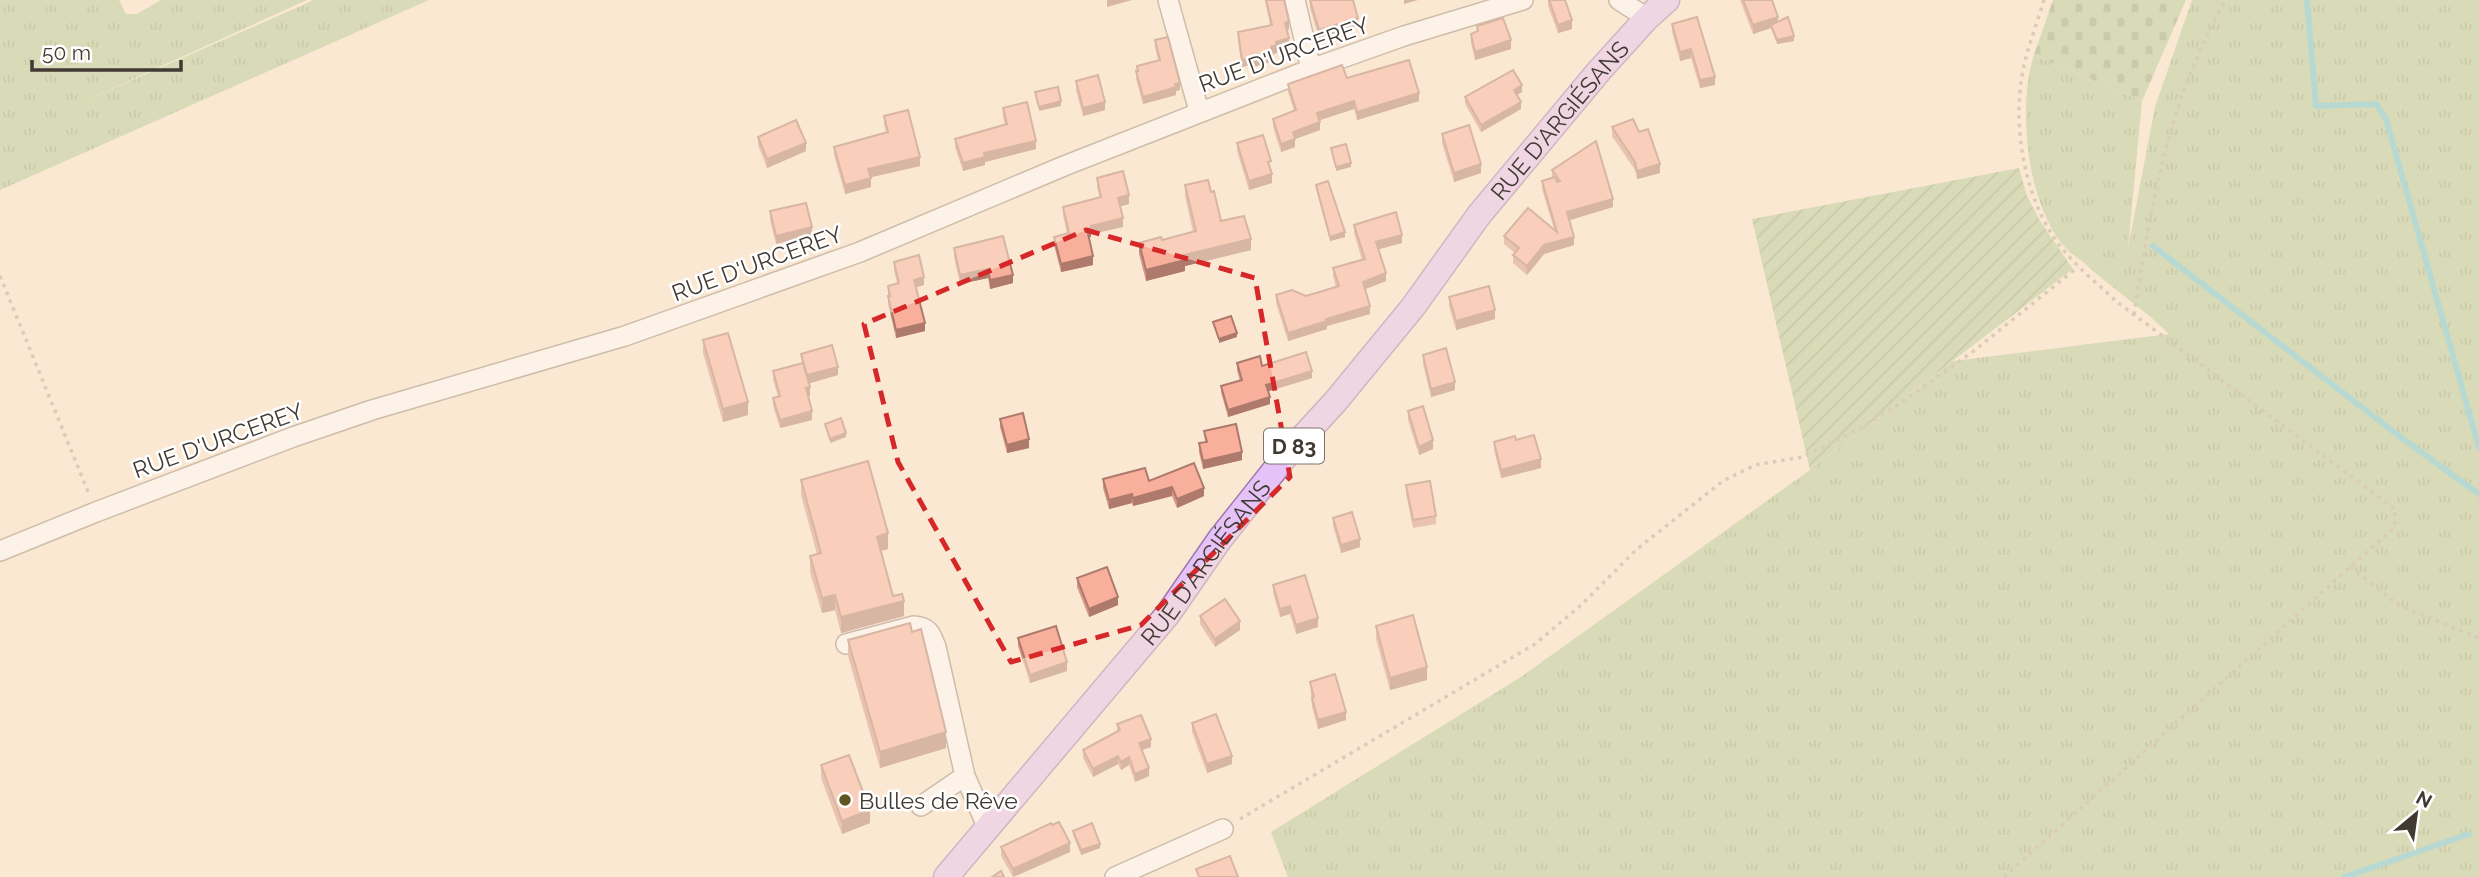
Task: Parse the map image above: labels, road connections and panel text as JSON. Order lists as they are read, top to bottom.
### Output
{
  "streets": {
    "main road": ["RUE D'ARGIÉSANS", "D 83"],
    "street": ["RUE D'URCEREY"]
  },
  "crossings": [
    ["RUE D'ARGIÉSANS", "D 83"]
  ],
  "places": ["Bulles de Rêve"],
  "scale_bar": "50 m",
  "north": "top right"
}
